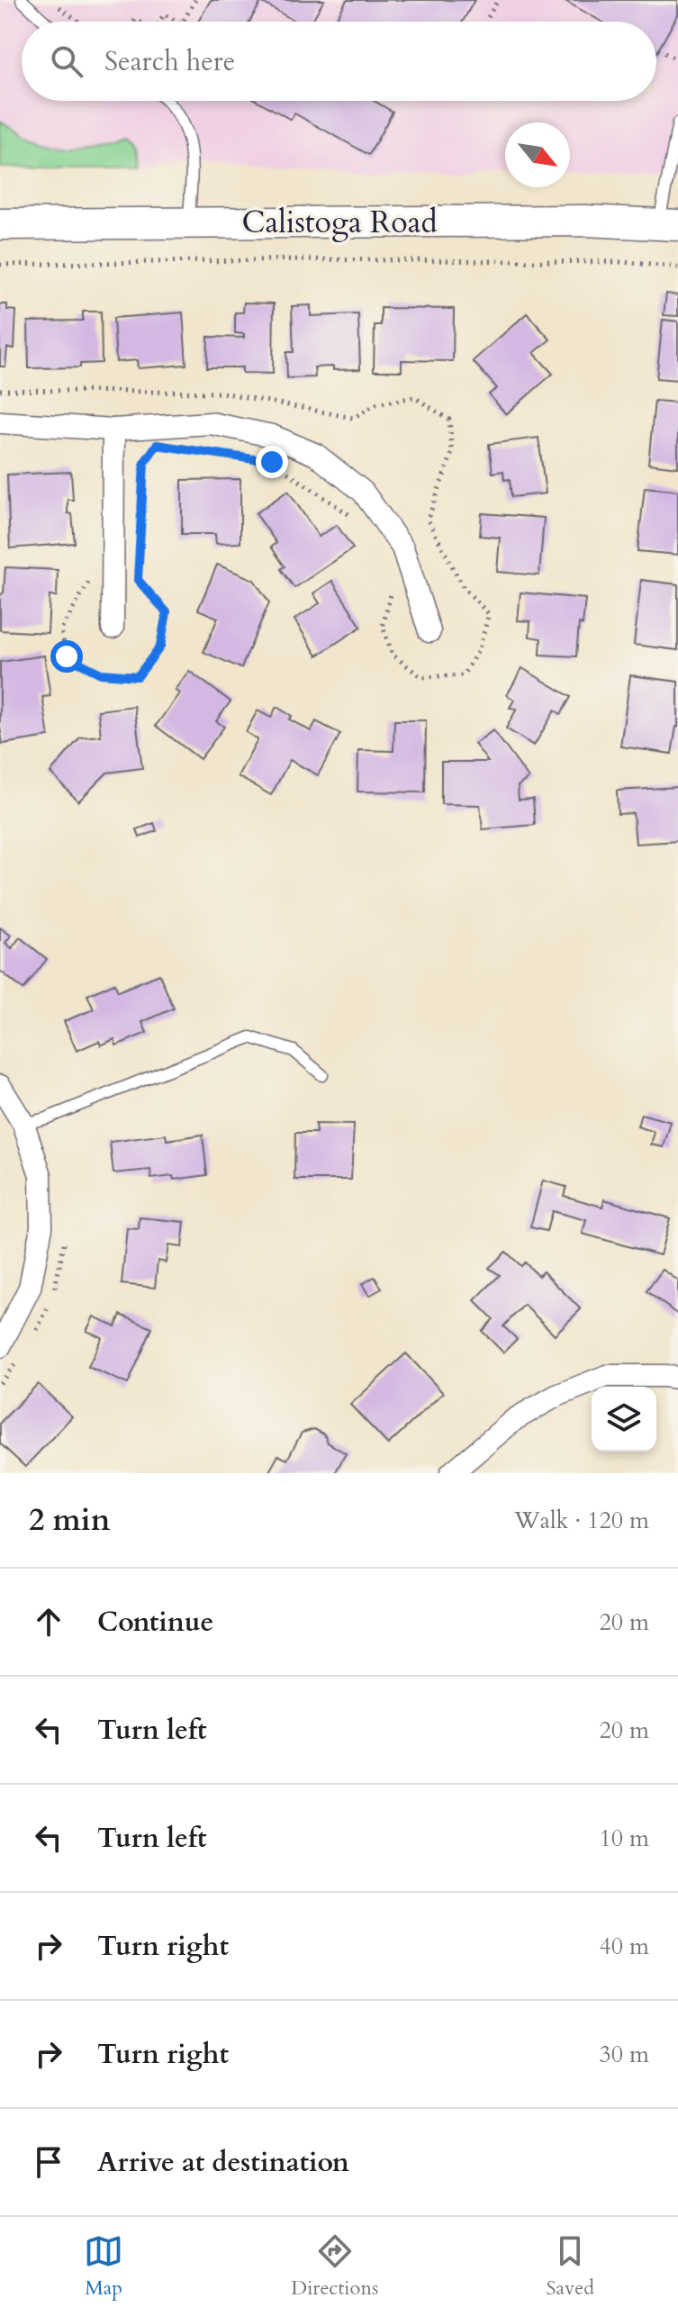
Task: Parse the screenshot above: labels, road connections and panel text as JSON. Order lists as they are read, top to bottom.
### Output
{
  "streets": {
    "main road": ["Calistoga Road"]
  },
  "north": "bottom right",
  "page": {
    "search": "Search here",
    "heading": ["2 min", "Walk · 120 m"],
    "list": [
      ["Continue", "20 m"],
      ["Turn left", "20 m"],
      ["Turn left", "10 m"],
      ["Turn right", "40 m"],
      ["Turn right", "30 m"],
      "Arrive at destination"
    ],
    "nav": ["Map", "Directions", "Saved"]
  }
}
